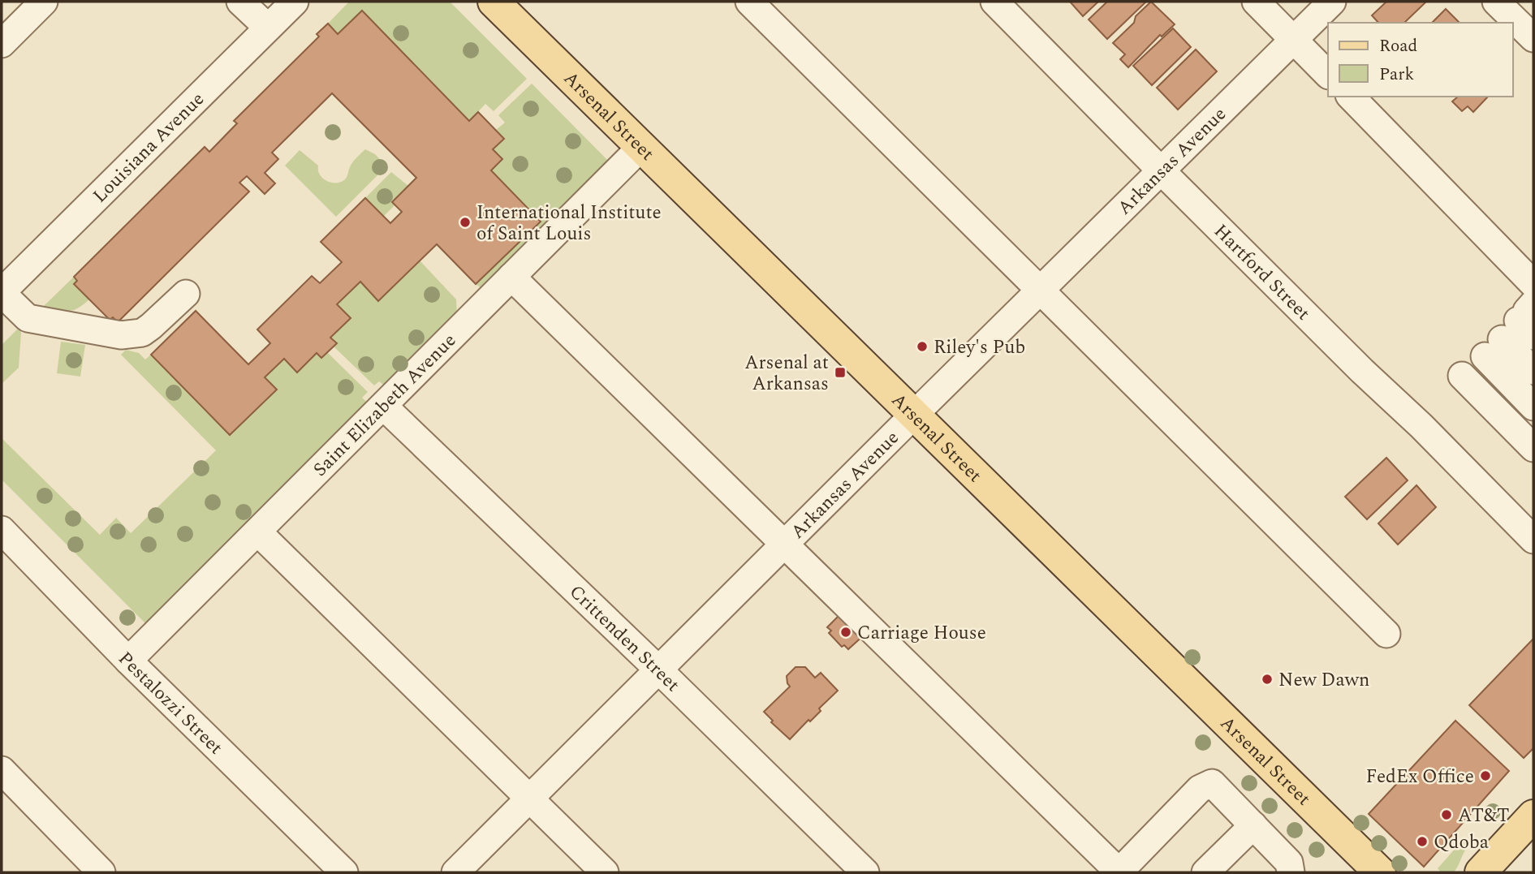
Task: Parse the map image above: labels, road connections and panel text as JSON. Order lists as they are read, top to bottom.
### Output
{
  "streets": {
    "main road": ["Arsenal Street"],
    "street": [
      "Louisiana Avenue",
      "Arkansas Avenue",
      "Hartford Street",
      "Saint Elizabeth Avenue",
      "Crittenden Street",
      "Pestalozzi Street"
    ]
  },
  "crossings": [
    ["Arsenal Street", "Arkansas Avenue"],
    ["Arsenal Street", "Saint Elizabeth Avenue"],
    ["Arkansas Avenue", "Hartford Street"],
    ["Arkansas Avenue", "Crittenden Street"],
    ["Saint Elizabeth Avenue", "Crittenden Street"],
    ["Saint Elizabeth Avenue", "Pestalozzi Street"]
  ],
  "places": {
    "other": [
      "International Institute of Saint Louis",
      "Riley's Pub",
      "Carriage House",
      "New Dawn",
      "FedEx Office",
      "AT&T",
      "Qdoba"
    ],
    "transit": ["Arsenal at Arkansas"]
  },
  "legend": ["Road", "Park"]
}
